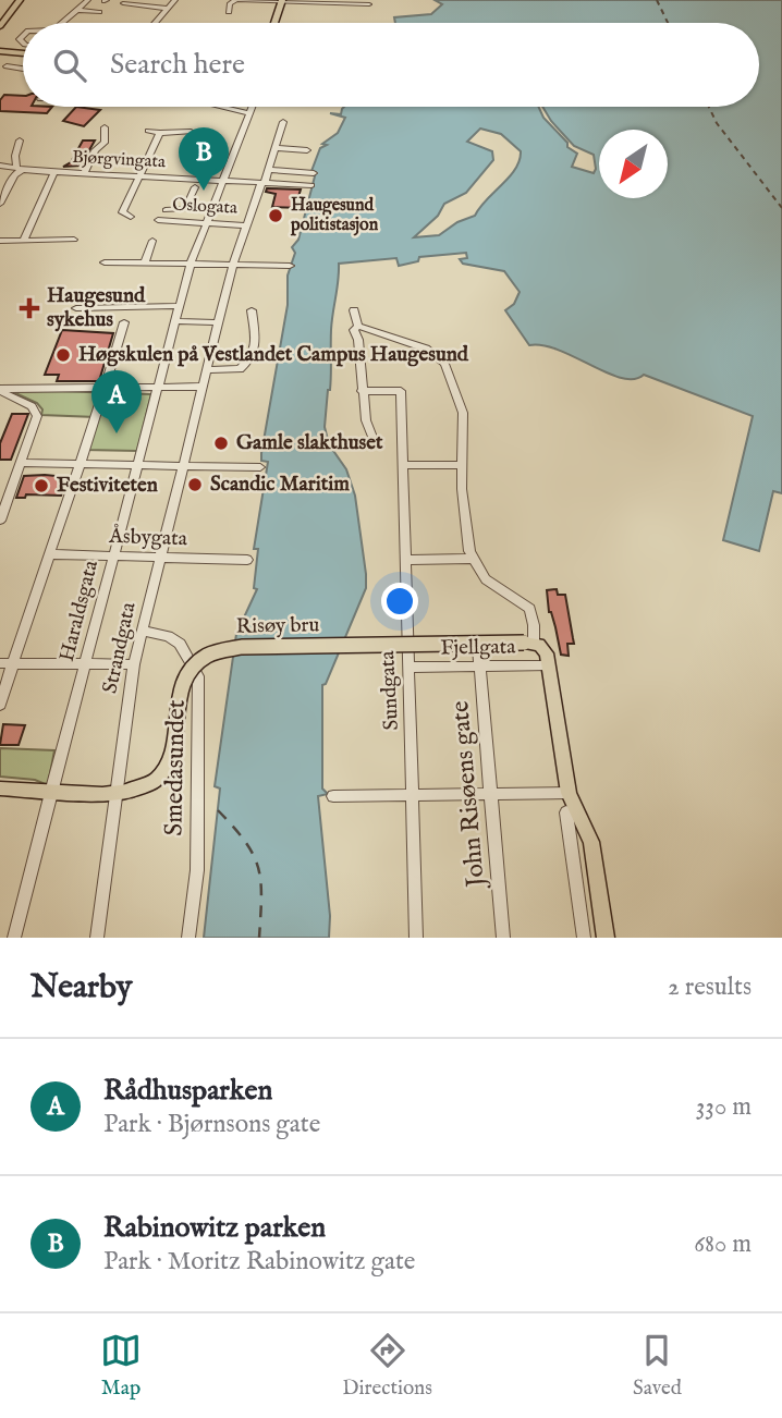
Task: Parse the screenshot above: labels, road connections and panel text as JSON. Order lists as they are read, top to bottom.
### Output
{
  "streets": {
    "main road": ["Risøy bru"],
    "street": [
      "Bjørgvingata",
      "Oslogata",
      "Åsbygata",
      "Haraldsgata",
      "Strandgata",
      "Fjellgata",
      "Sundgata",
      "Smedasundet",
      "John Risøens gate"
    ]
  },
  "crossings": [
    ["Bjørgvingata", "Haraldsgata"],
    ["Bjørgvingata", "Strandgata"],
    ["Oslogata", "Haraldsgata"],
    ["Oslogata", "Strandgata"],
    ["Åsbygata", "Haraldsgata"],
    ["Åsbygata", "Strandgata"],
    ["Risøy bru", "Strandgata"],
    ["Strandgata", "Smedasundet"],
    ["Fjellgata", "Sundgata"],
    ["Fjellgata", "John Risøens gate"]
  ],
  "places": {
    "other": [
      "Haugesund politistasjon",
      "Høgskulen på Vestlandet Campus Haugesund",
      "Gamle slakthuset",
      "Scandic Maritim",
      "Festiviteten"
    ],
    "health": ["Haugesund sykehus"]
  },
  "north": "bottom left",
  "page": {
    "search": "Search here",
    "pins": ["B", "A"],
    "heading": ["Nearby", "2 results"],
    "list": [
      {
        "mark": "A",
        "name": "Rådhusparken",
        "note": "Park · Bjørnsons gate",
        "value": "330 m"
      },
      {
        "mark": "B",
        "name": "Rabinowitz parken",
        "note": "Park · Moritz Rabinowitz gate",
        "value": "680 m"
      }
    ],
    "nav": ["Map", "Directions", "Saved"]
  }
}
